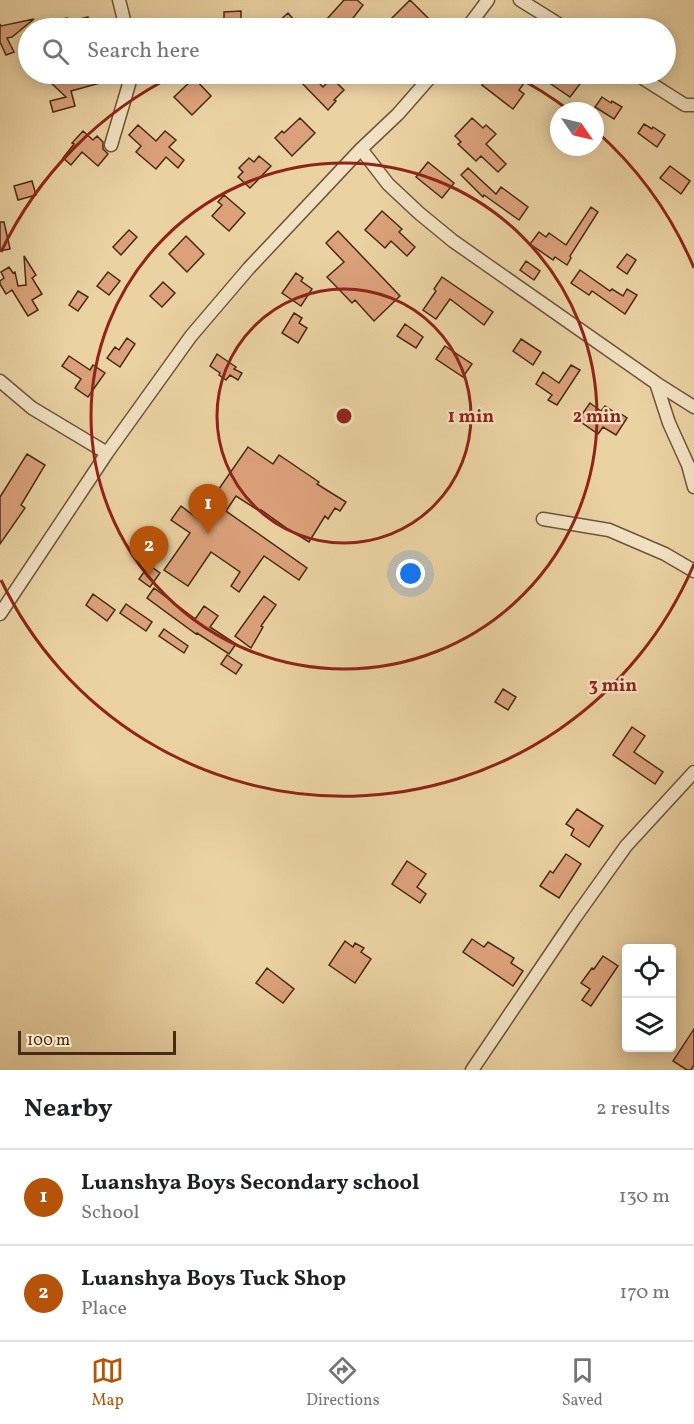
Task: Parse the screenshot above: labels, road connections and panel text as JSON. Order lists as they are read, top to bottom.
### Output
{
  "scale_bar": "100 m",
  "north": "bottom right",
  "page": {
    "search": "Search here",
    "pins": ["1", "2"],
    "scale": "100 m",
    "heading": ["Nearby", "2 results"],
    "list": [
      {
        "mark": "1",
        "name": "Luanshya Boys Secondary school",
        "note": "School",
        "value": "130 m"
      },
      {
        "mark": "2",
        "name": "Luanshya Boys Tuck Shop",
        "note": "Place",
        "value": "170 m"
      }
    ],
    "nav": ["Map", "Directions", "Saved"]
  },
  "rings": ["1 min", "2 min", "3 min"]
}
